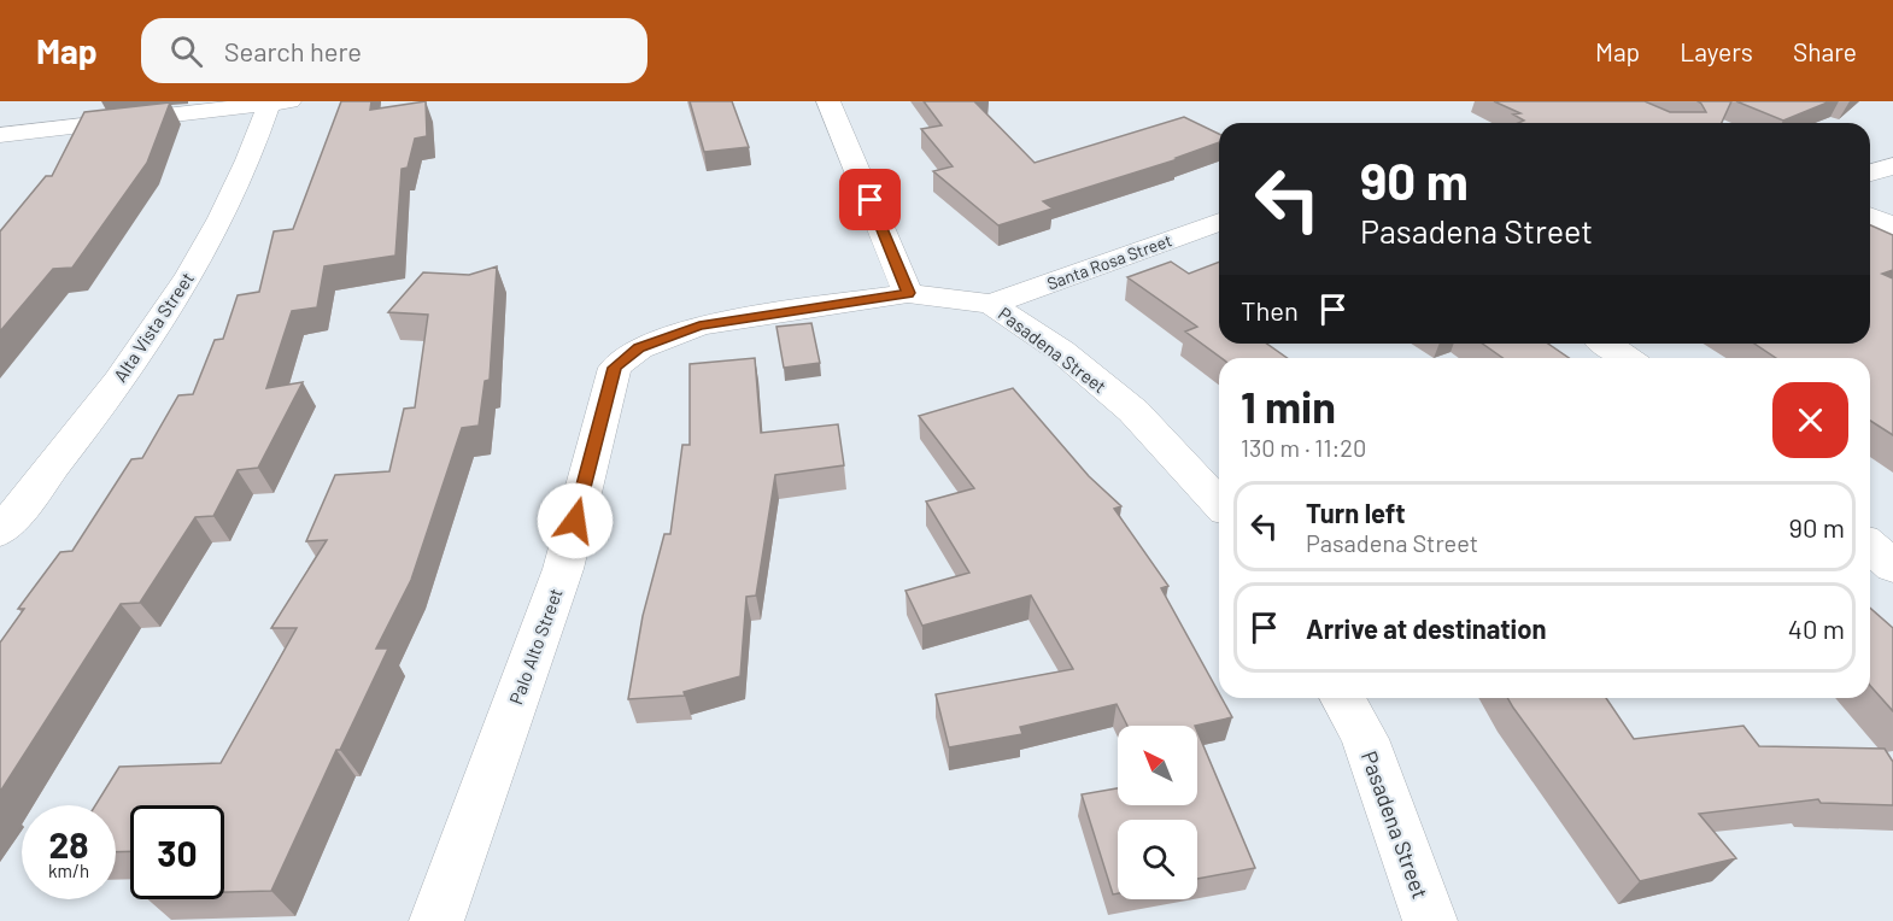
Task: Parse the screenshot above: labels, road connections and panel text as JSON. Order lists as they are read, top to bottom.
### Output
{
  "streets": {
    "street": [
      "Santa Rosa Street",
      "Alta Vista Street",
      "Pasadena Street",
      "Palo Alto Street"
    ]
  },
  "crossings": [
    ["Santa Rosa Street", "Pasadena Street"],
    ["Pasadena Street", "Palo Alto Street"]
  ],
  "north": "top left",
  "page": {
    "header": "Map",
    "search": "Search here",
    "nav": ["Map", "Layers", "Share"],
    "turn": ["90 m", "Pasadena Street"],
    "then": "Then",
    "heading": ["1 min", "130 m · 11:20"],
    "list": [
      {
        "name": "Turn left",
        "note": "Pasadena Street",
        "value": "90 m"
      },
      {
        "name": "Arrive at destination",
        "value": "40 m"
      }
    ],
    "speed": "28 km/h",
    "limit": "30"
  }
}
